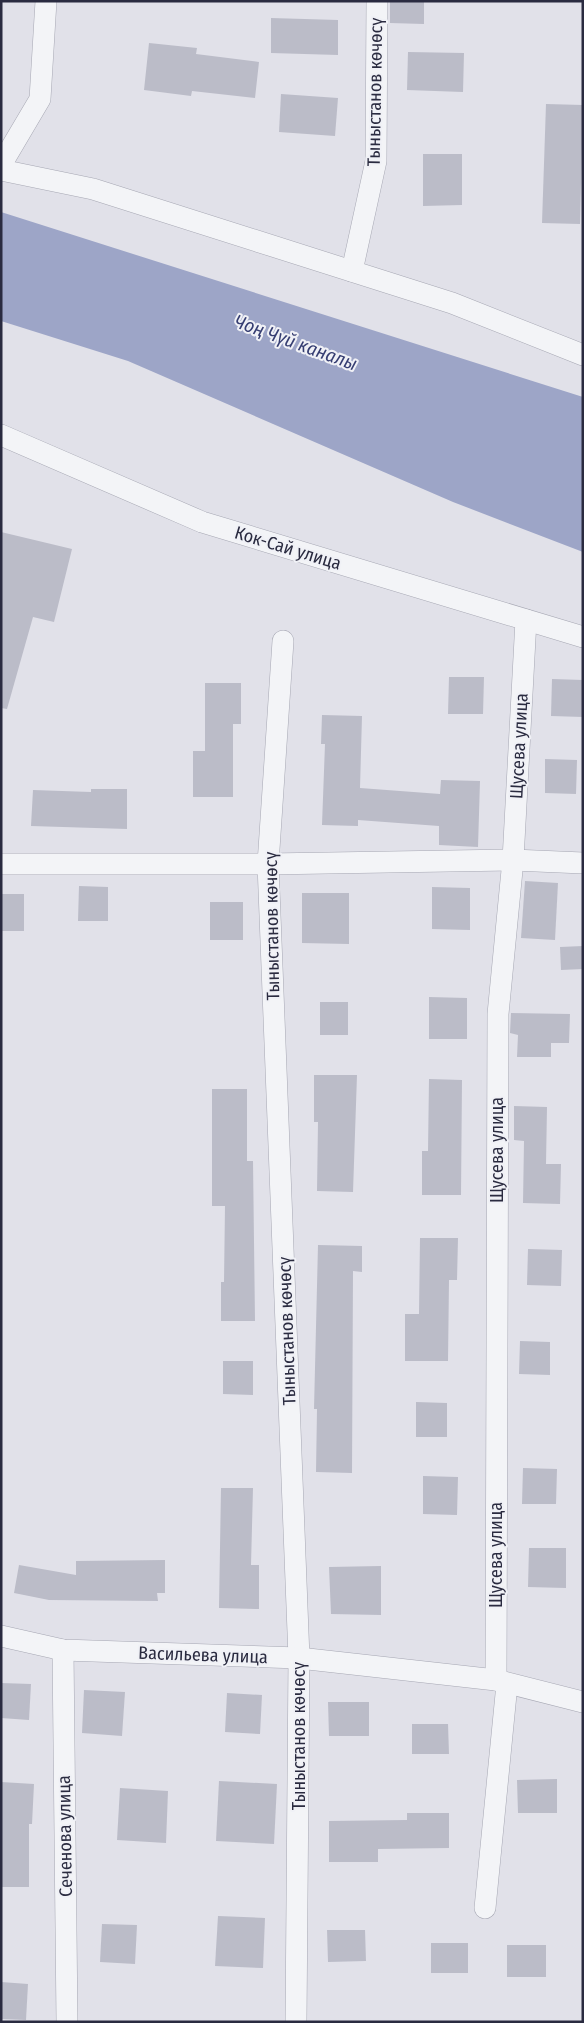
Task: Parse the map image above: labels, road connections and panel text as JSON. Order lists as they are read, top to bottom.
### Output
{
  "streets": {
    "street": [
      "Тыныстанов көчөсү",
      "Кок-Сай улица",
      "Щусева улица",
      "Васильева улица",
      "Сеченова улица"
    ]
  },
  "crossings": [
    ["Тыныстанов көчөсү", "Васильева улица"],
    ["Кок-Сай улица", "Щусева улица"],
    ["Щусева улица", "Васильева улица"],
    ["Васильева улица", "Сеченова улица"]
  ],
  "water": ["Чоң Чүй каналы"]
}
